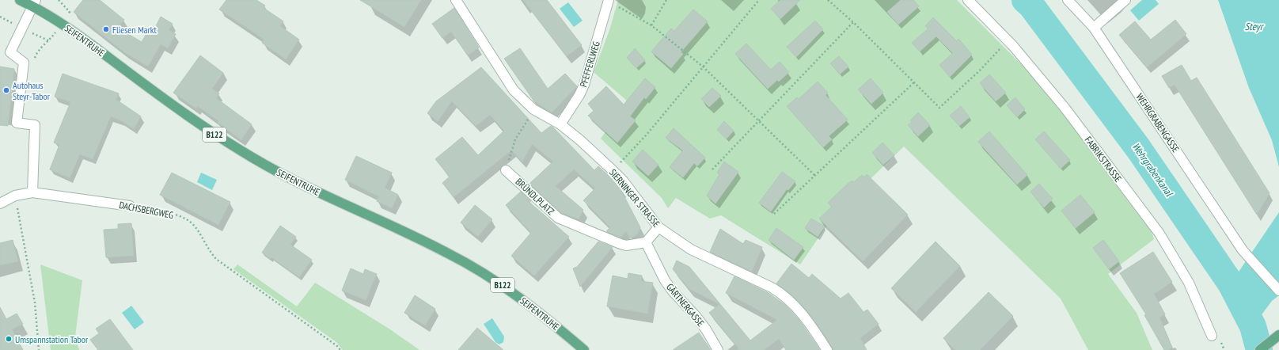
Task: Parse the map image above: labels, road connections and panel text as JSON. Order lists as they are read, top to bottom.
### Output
{
  "streets": {
    "main road": ["SEIFENTRUHE", "B122"],
    "street": [
      "PFEFFERLWEG",
      "WEHRGRABENGASSE",
      "FABRIKSTRASSE",
      "BRÜNDLPLATZ",
      "SIERNINGER STRASSE",
      "DACHSBERGWEG",
      "GÄRTNERGASSE"
    ]
  },
  "crossings": [
    ["PFEFFERLWEG", "SIERNINGER STRASSE"],
    ["BRÜNDLPLATZ", "GÄRTNERGASSE"]
  ],
  "water": ["Steyr", "Wehrgrabenkanal"],
  "places": ["Fliesen Markt", "Autohaus Steyr-Tabor", "Umspannstation Tabor"]
}
